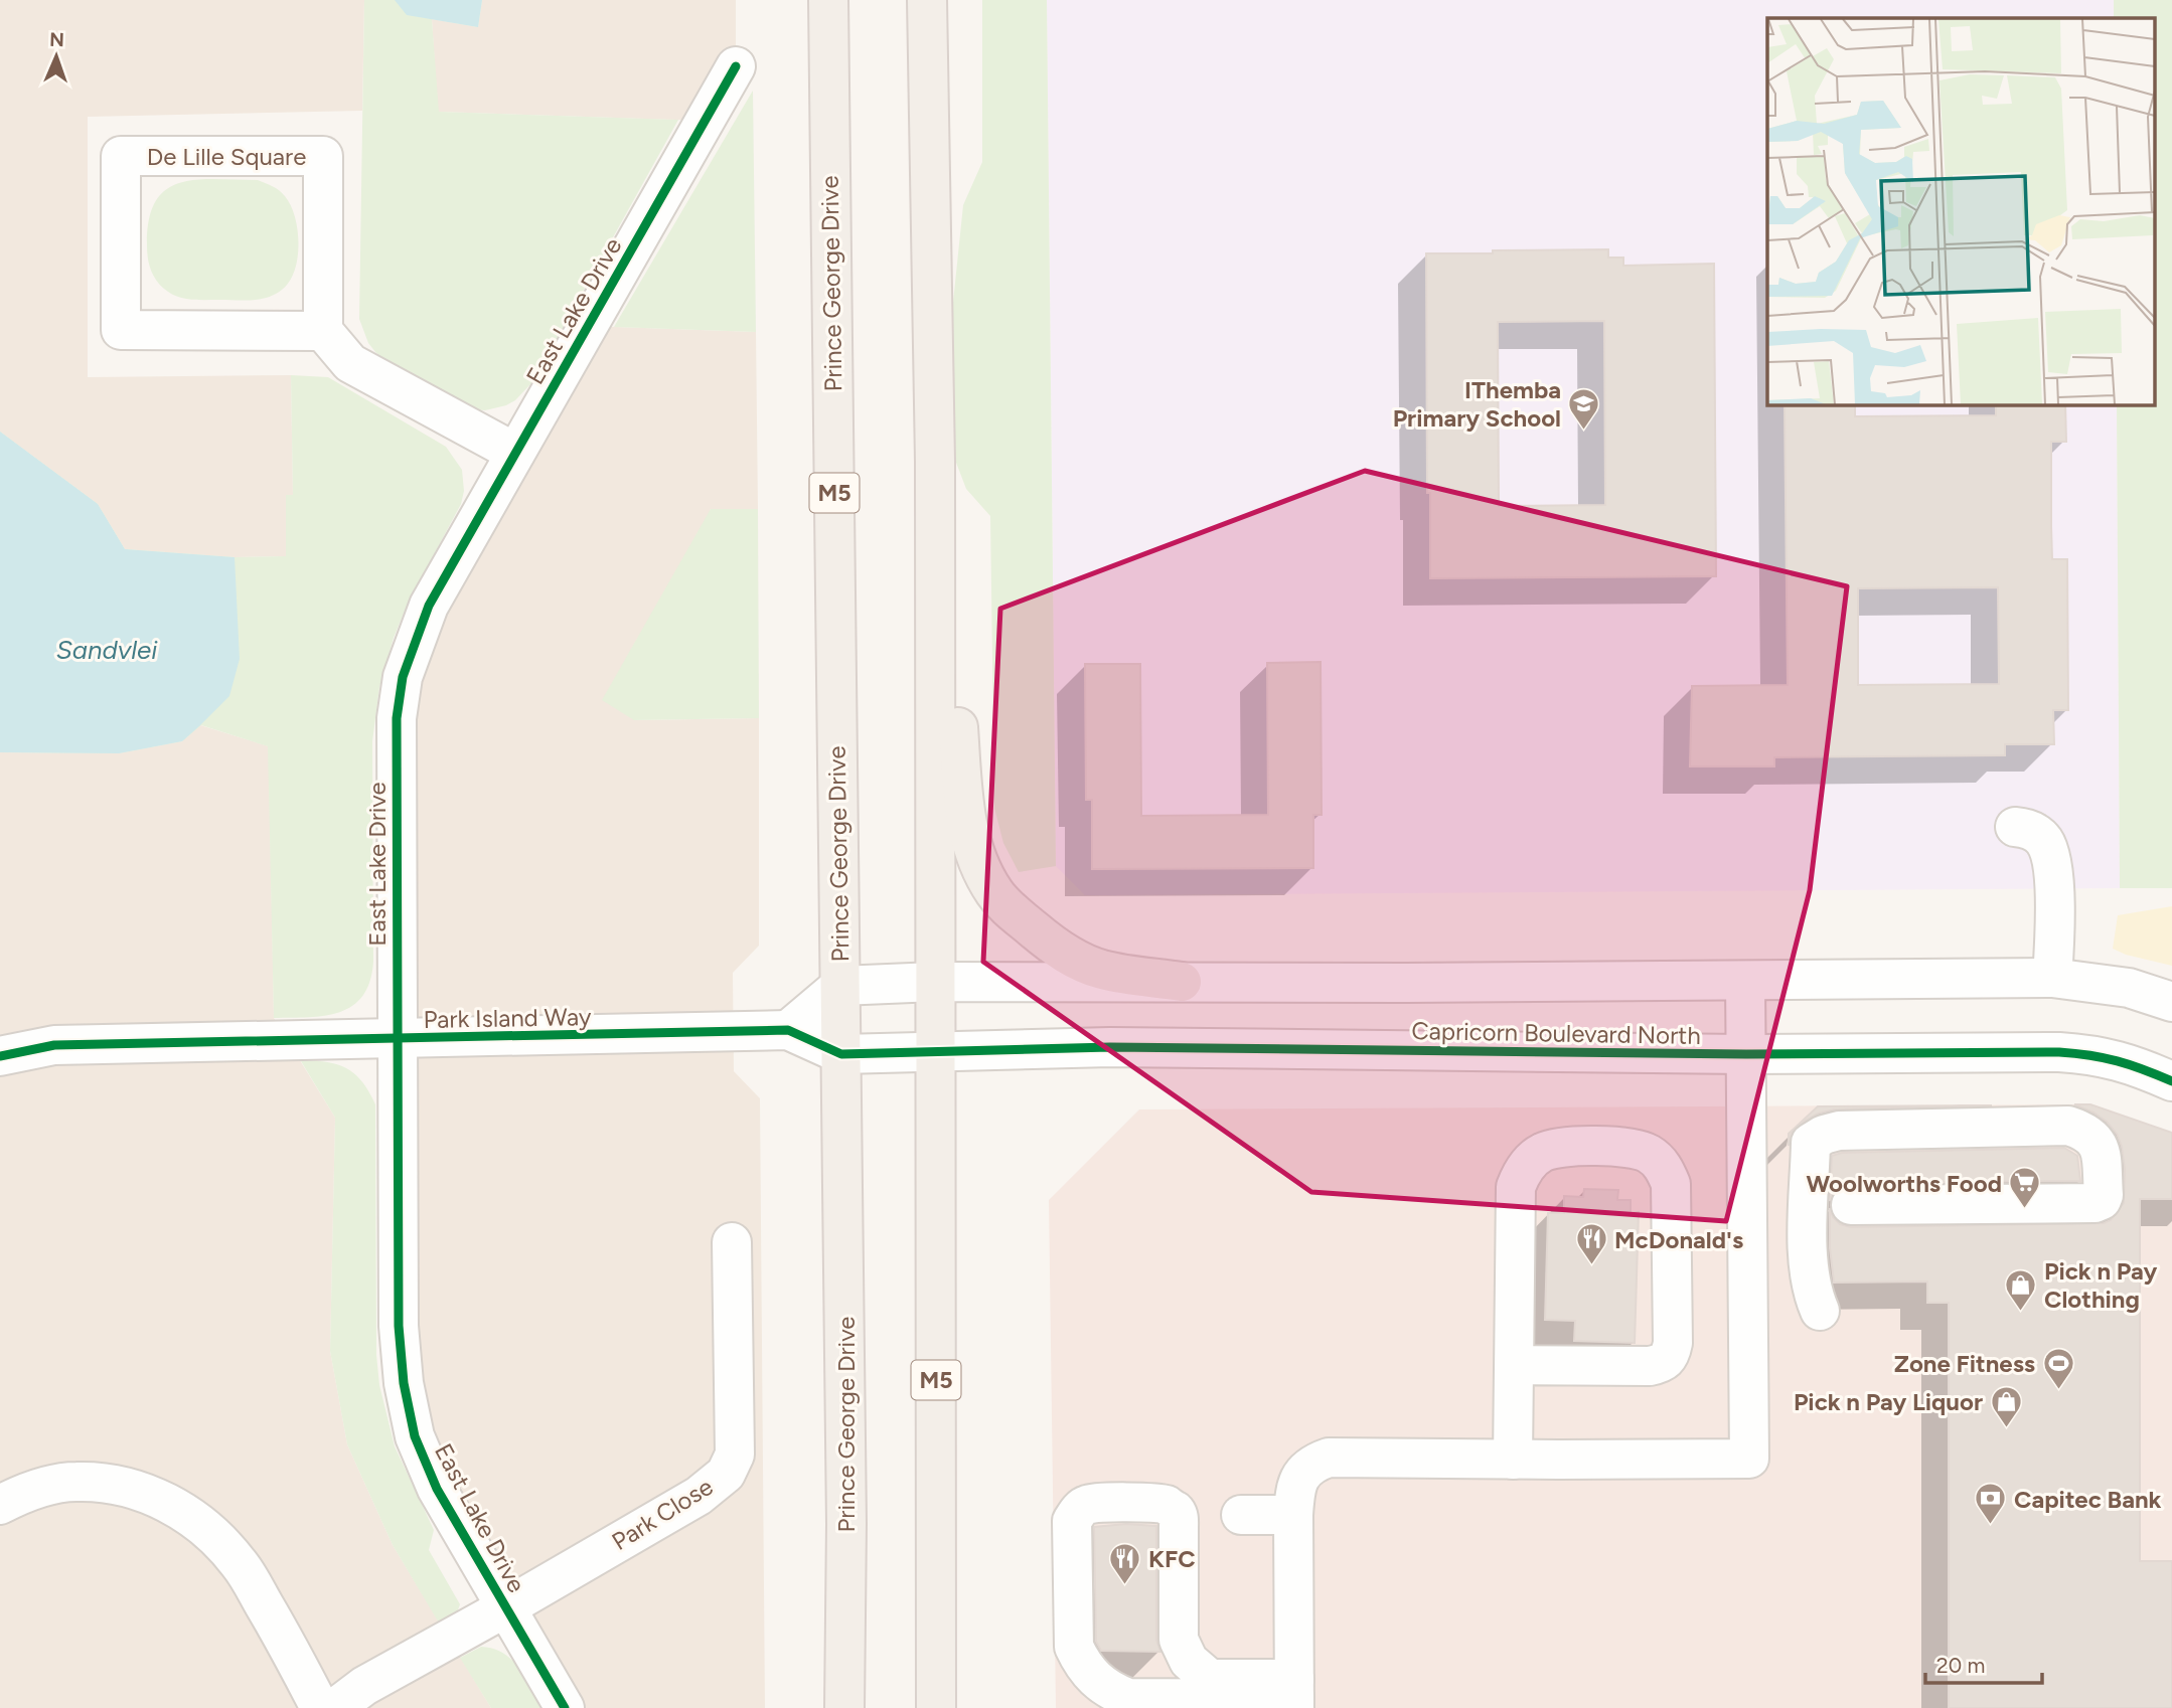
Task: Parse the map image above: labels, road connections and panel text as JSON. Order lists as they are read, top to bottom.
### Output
{
  "streets": {
    "main road": ["Prince George Drive", "M5"],
    "street": [
      "De Lille Square",
      "East Lake Drive",
      "Park Island Way",
      "Capricorn Boulevard North",
      "Park Close"
    ]
  },
  "crossings": [
    ["Prince George Drive", "Park Island Way"],
    ["Prince George Drive", "Capricorn Boulevard North"],
    ["East Lake Drive", "Park Island Way"],
    ["East Lake Drive", "Park Close"],
    ["M5", "Capricorn Boulevard North"],
    ["Park Island Way", "Capricorn Boulevard North"]
  ],
  "water": ["Sandvlei"],
  "places": {
    "school or university": ["IThemba Primary School"],
    "supermarket": ["Woolworths Food"],
    "restaurant": ["McDonald's", "KFC"],
    "shop": ["Pick n Pay Clothing", "Pick n Pay Liquor"],
    "sports": ["Zone Fitness"],
    "bank": ["Capitec Bank"]
  },
  "scale_bar": "20 m",
  "north": "top"
}
